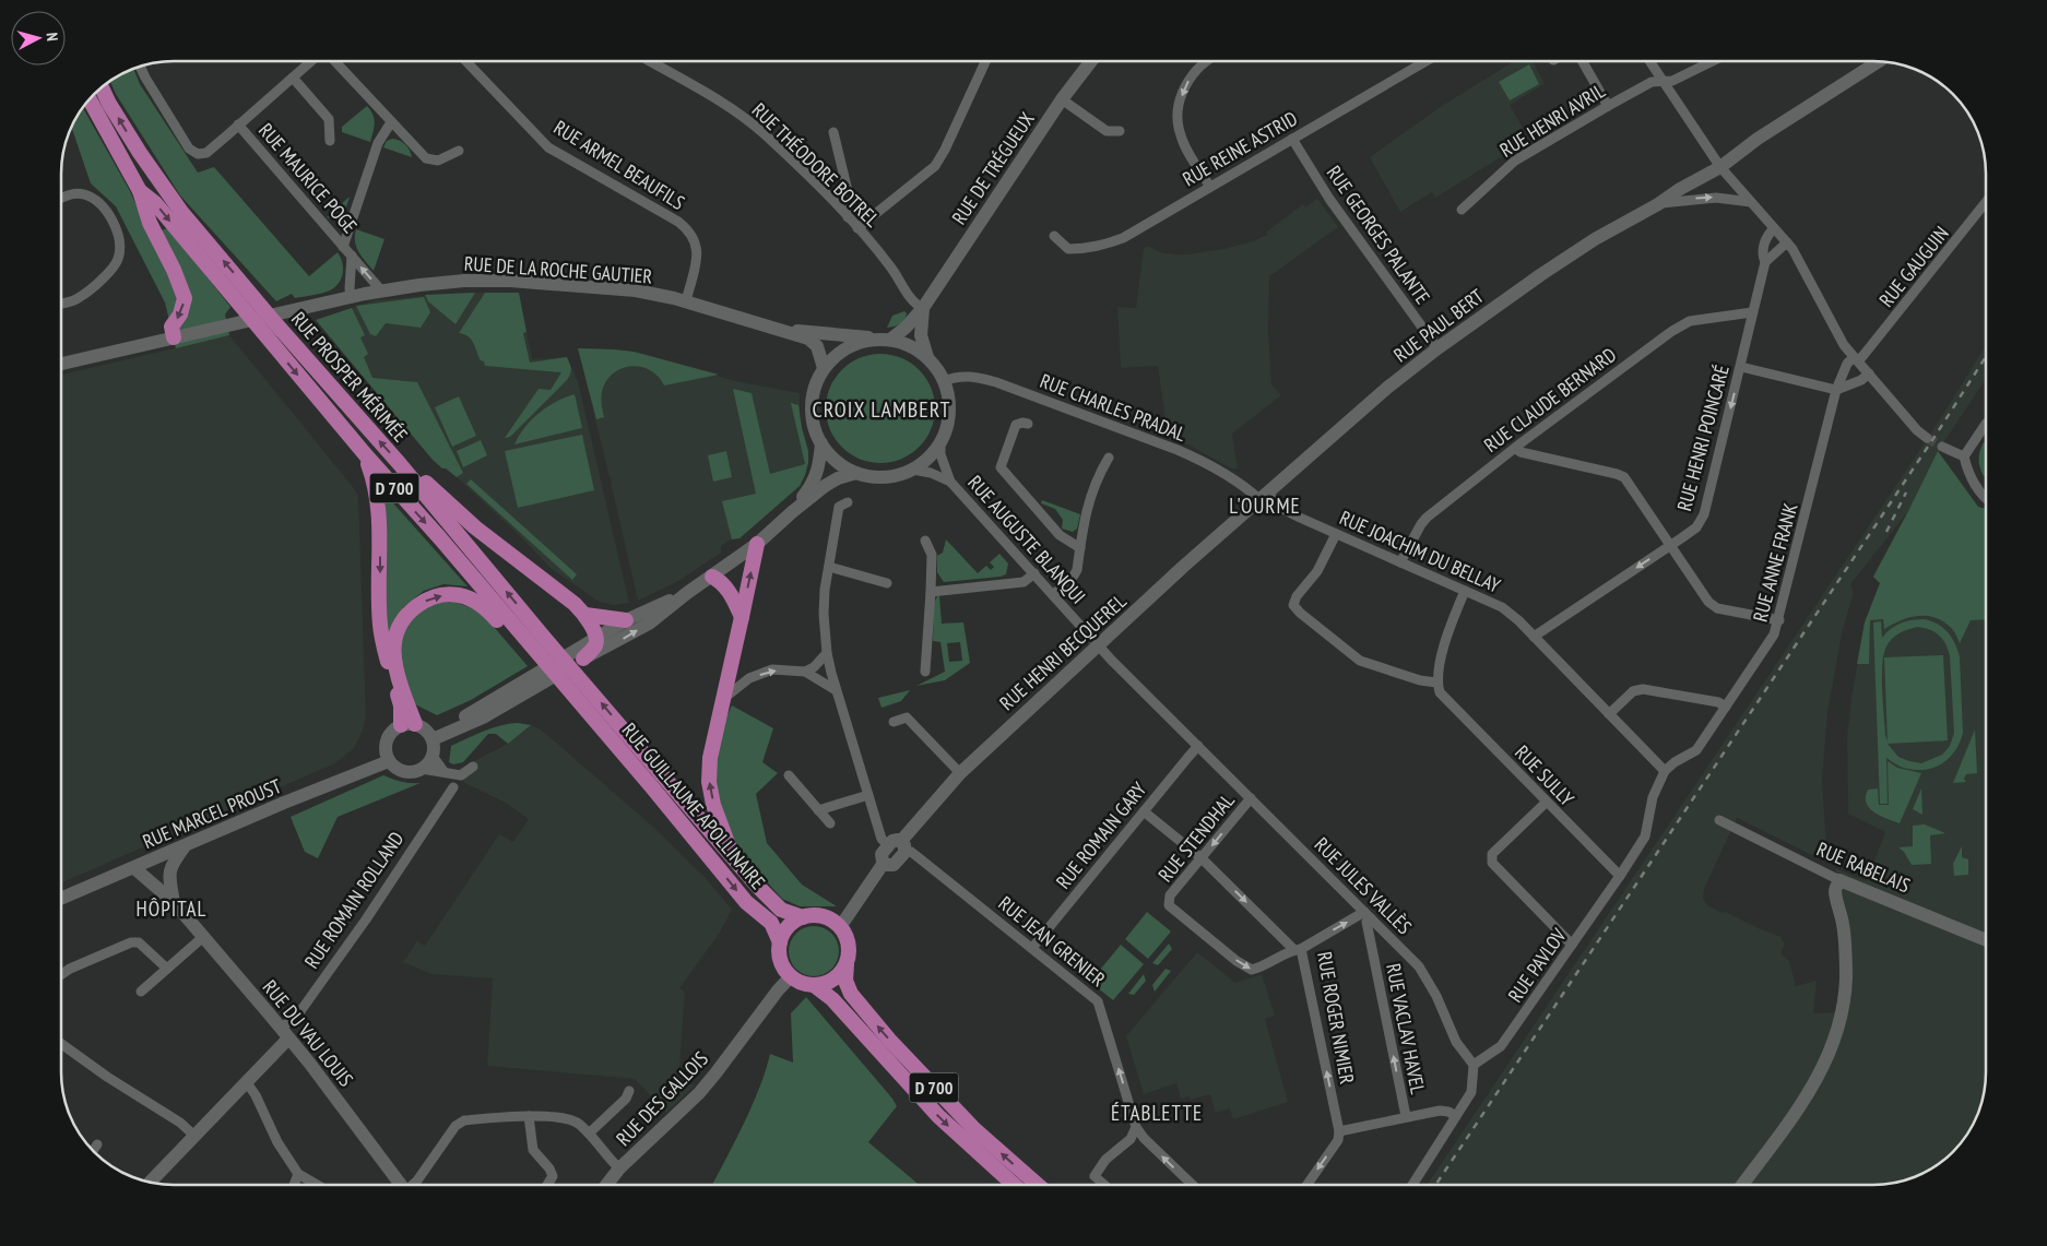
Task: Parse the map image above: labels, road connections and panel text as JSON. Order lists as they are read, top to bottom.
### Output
{
  "streets": {
    "main road": [
      "RUE DE TRÉGUEUX",
      "RUE DE LA ROCHE GAUTIER",
      "RUE PAUL BERT",
      "RUE PROSPER MÉRIMÉE",
      "D 700",
      "RUE HENRI BECQUEREL",
      "RUE GUILLAUME APOLLINAIRE",
      "RUE MARCEL PROUST",
      "RUE RABELAIS",
      "RUE ROMAIN ROLLAND",
      "RUE DU VAU LOUIS",
      "RUE DES GALLOIS"
    ],
    "street": [
      "RUE HENRI AVRIL",
      "RUE REINE ASTRID",
      "RUE ARMEL BEAUFILS",
      "RUE THÉODORE BOTREL",
      "RUE MAURICE POGE",
      "RUE GEORGES PALANTE",
      "RUE GAUGUIN",
      "RUE CLAUDE BERNARD",
      "RUE CHARLES PRADAL",
      "RUE HENRI POINCARÉ",
      "RUE AUGUSTE BLANQUI",
      "RUE JOACHIM DU BELLAY",
      "RUE ANNE FRANK",
      "RUE SULLY",
      "RUE ROMAIN GARY",
      "RUE STENDHAL",
      "RUE JULES VALLÈS",
      "RUE JEAN GRENIER",
      "RUE PAVLOV",
      "RUE ROGER NIMIER",
      "RUE VACLAV HAVEL"
    ]
  },
  "crossings": [
    ["RUE REINE ASTRID", "RUE GEORGES PALANTE"],
    ["RUE ARMEL BEAUFILS", "RUE DE LA ROCHE GAUTIER"],
    ["RUE THÉODORE BOTREL", "RUE DE TRÉGUEUX"],
    ["RUE DE TRÉGUEUX", "RUE CHARLES PRADAL"],
    ["RUE DE TRÉGUEUX", "RUE AUGUSTE BLANQUI"],
    ["RUE MAURICE POGE", "RUE DE LA ROCHE GAUTIER"],
    ["RUE GEORGES PALANTE", "RUE PAUL BERT"],
    ["RUE GAUGUIN", "RUE ANNE FRANK"],
    ["RUE PAUL BERT", "RUE CHARLES PRADAL"],
    ["RUE PAUL BERT", "RUE JOACHIM DU BELLAY"],
    ["RUE PAUL BERT", "RUE HENRI BECQUEREL"],
    ["RUE PROSPER MÉRIMÉE", "RUE GUILLAUME APOLLINAIRE"],
    ["RUE CLAUDE BERNARD", "RUE HENRI POINCARÉ"],
    ["RUE CLAUDE BERNARD", "RUE JOACHIM DU BELLAY"],
    ["RUE CHARLES PRADAL", "RUE AUGUSTE BLANQUI"],
    ["RUE CHARLES PRADAL", "RUE JOACHIM DU BELLAY"],
    ["RUE CHARLES PRADAL", "RUE HENRI BECQUEREL"],
    ["RUE HENRI POINCARÉ", "RUE JOACHIM DU BELLAY"],
    ["D 700", "RUE GUILLAUME APOLLINAIRE"],
    ["D 700", "RUE DES GALLOIS"],
    ["RUE AUGUSTE BLANQUI", "RUE HENRI BECQUEREL"],
    ["RUE AUGUSTE BLANQUI", "RUE JULES VALLÈS"],
    ["RUE JOACHIM DU BELLAY", "RUE ANNE FRANK"],
    ["RUE JOACHIM DU BELLAY", "RUE HENRI BECQUEREL"],
    ["RUE HENRI BECQUEREL", "RUE JULES VALLÈS"],
    ["RUE HENRI BECQUEREL", "RUE JEAN GRENIER"],
    ["RUE SULLY", "RUE PAVLOV"],
    ["RUE GUILLAUME APOLLINAIRE", "RUE DES GALLOIS"],
    ["RUE MARCEL PROUST", "RUE DU VAU LOUIS"],
    ["RUE ROMAIN GARY", "RUE JULES VALLÈS"],
    ["RUE ROMAIN GARY", "RUE JEAN GRENIER"],
    ["RUE STENDHAL", "RUE JULES VALLÈS"],
    ["RUE STENDHAL", "RUE ROGER NIMIER"],
    ["RUE JULES VALLÈS", "RUE PAVLOV"],
    ["RUE JULES VALLÈS", "RUE ROGER NIMIER"],
    ["RUE JULES VALLÈS", "RUE VACLAV HAVEL"],
    ["RUE ROMAIN ROLLAND", "RUE DU VAU LOUIS"],
    ["RUE ROGER NIMIER", "RUE VACLAV HAVEL"]
  ],
  "one_way": [
    "RUE HENRI POINCARÉ",
    "RUE JEAN GRENIER",
    "RUE ROGER NIMIER",
    "RUE VACLAV HAVEL"
  ],
  "districts": [
    "CROIX LAMBERT",
    "L'OURME",
    "HÔPITAL",
    "ÉTABLETTE"
  ],
  "north": "right"
}
